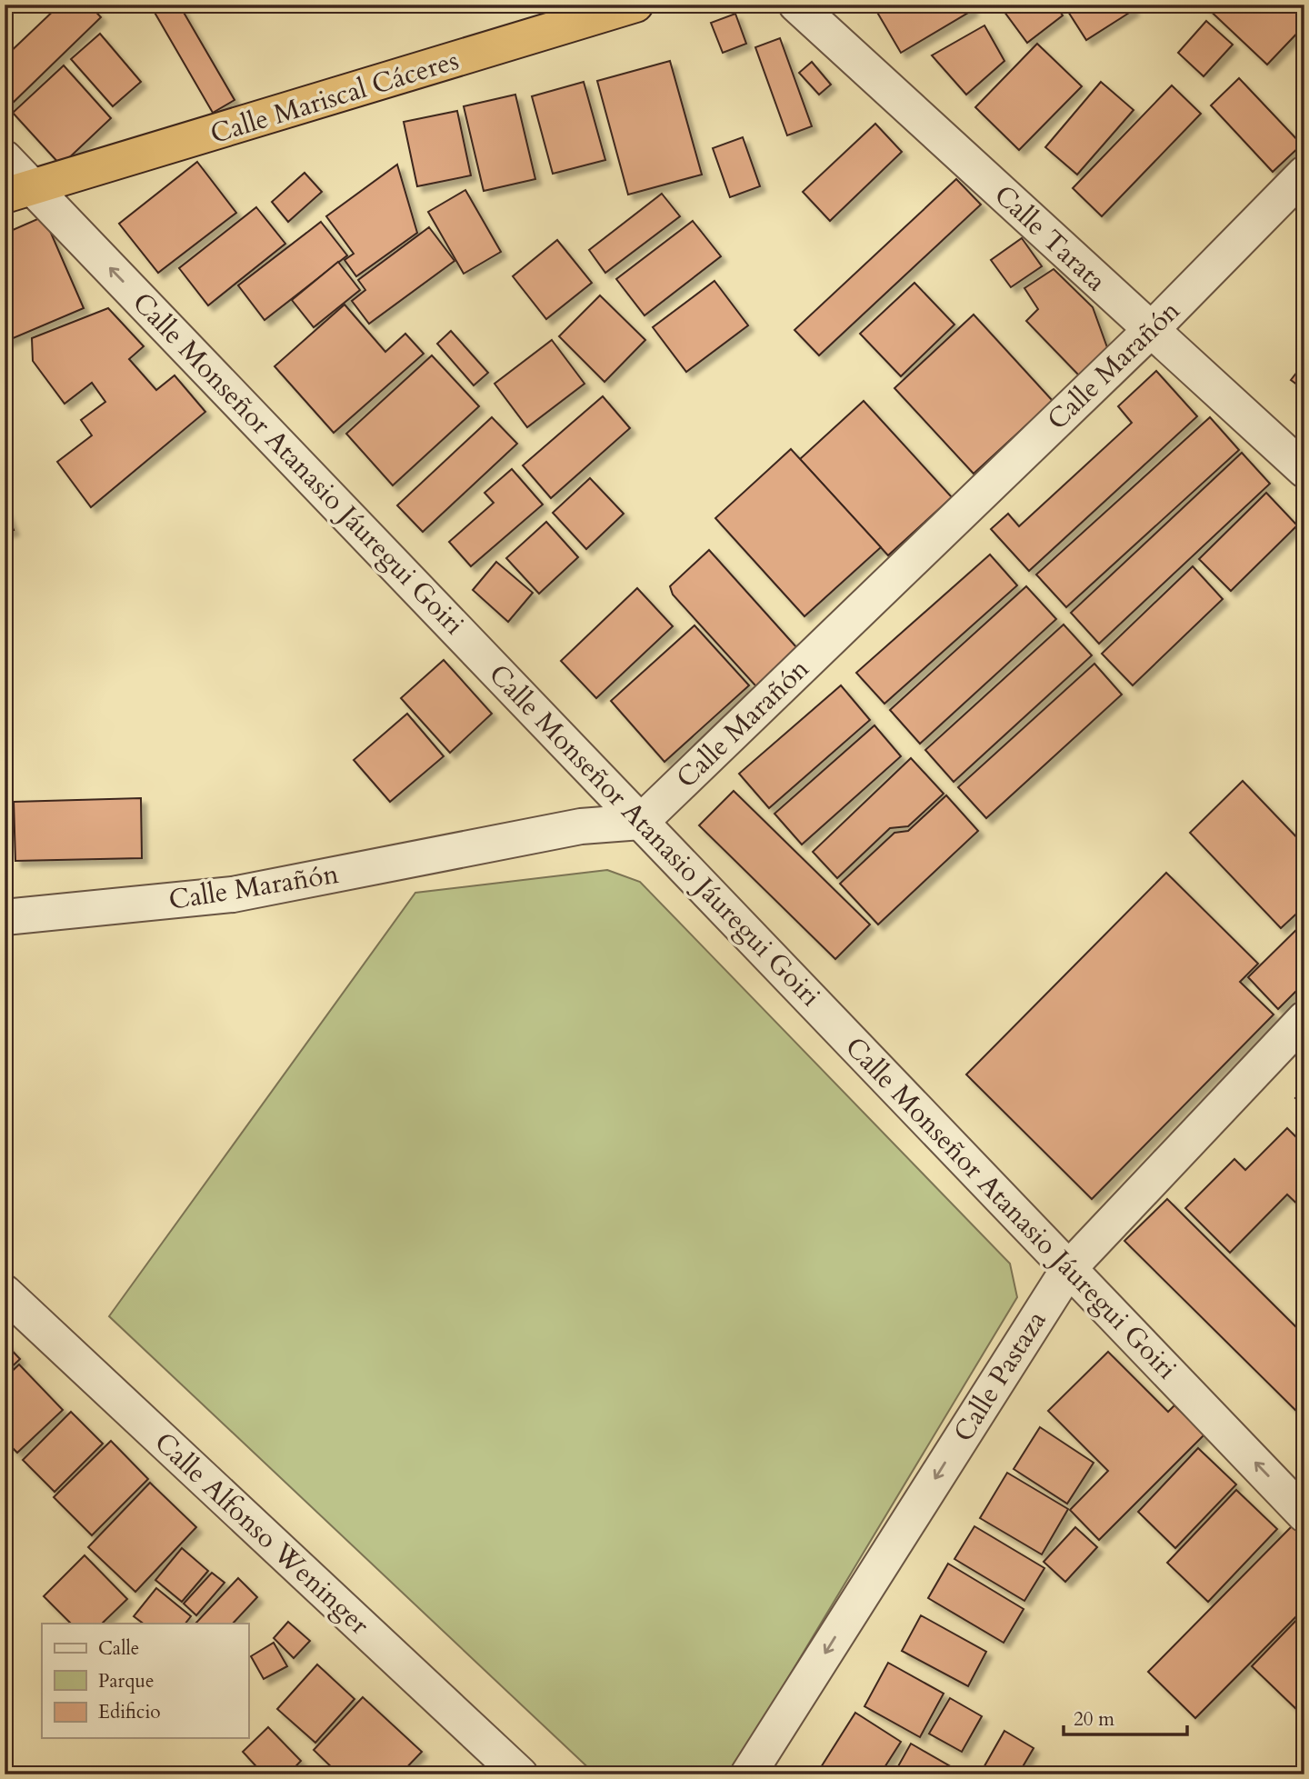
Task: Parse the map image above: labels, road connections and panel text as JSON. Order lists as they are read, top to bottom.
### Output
{
  "streets": {
    "highway": ["Calle Mariscal Cáceres"],
    "street": [
      "Calle Tarata",
      "Calle Marañón",
      "Calle Monseñor Atanasio Jáuregui Goiri",
      "Calle Pastaza",
      "Calle Alfonso Weninger"
    ]
  },
  "crossings": [
    ["Calle Mariscal Cáceres", "Calle Monseñor Atanasio Jáuregui Goiri"],
    ["Calle Tarata", "Calle Marañón"],
    ["Calle Marañón", "Calle Monseñor Atanasio Jáuregui Goiri"],
    ["Calle Monseñor Atanasio Jáuregui Goiri", "Calle Pastaza"]
  ],
  "one_way": ["Calle Monseñor Atanasio Jáuregui Goiri", "Calle Pastaza"],
  "legend": ["Calle", "Parque", "Edificio"],
  "scale_bar": "20 m"
}
